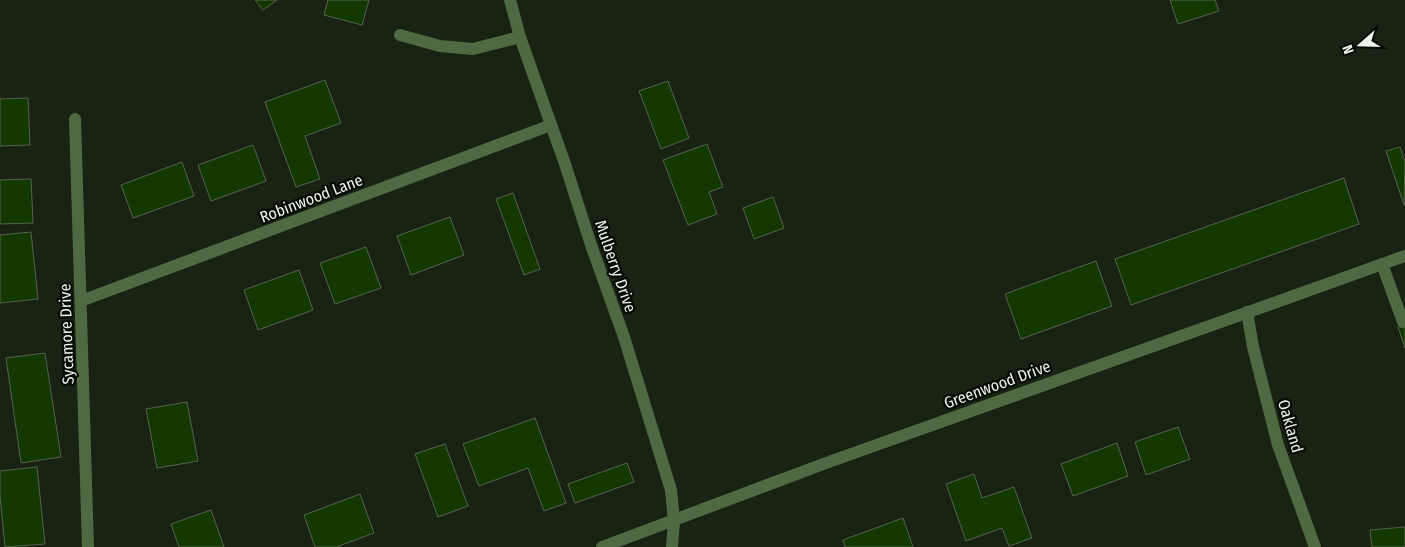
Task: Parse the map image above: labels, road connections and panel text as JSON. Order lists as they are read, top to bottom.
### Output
{
  "streets": {
    "street": [
      "Robinwood Lane",
      "Mulberry Drive",
      "Sycamore Drive",
      "Greenwood Drive",
      "Oakland"
    ]
  },
  "crossings": [
    ["Robinwood Lane", "Mulberry Drive"],
    ["Robinwood Lane", "Sycamore Drive"],
    ["Mulberry Drive", "Greenwood Drive"],
    ["Greenwood Drive", "Oakland"]
  ],
  "north": "left"
}
